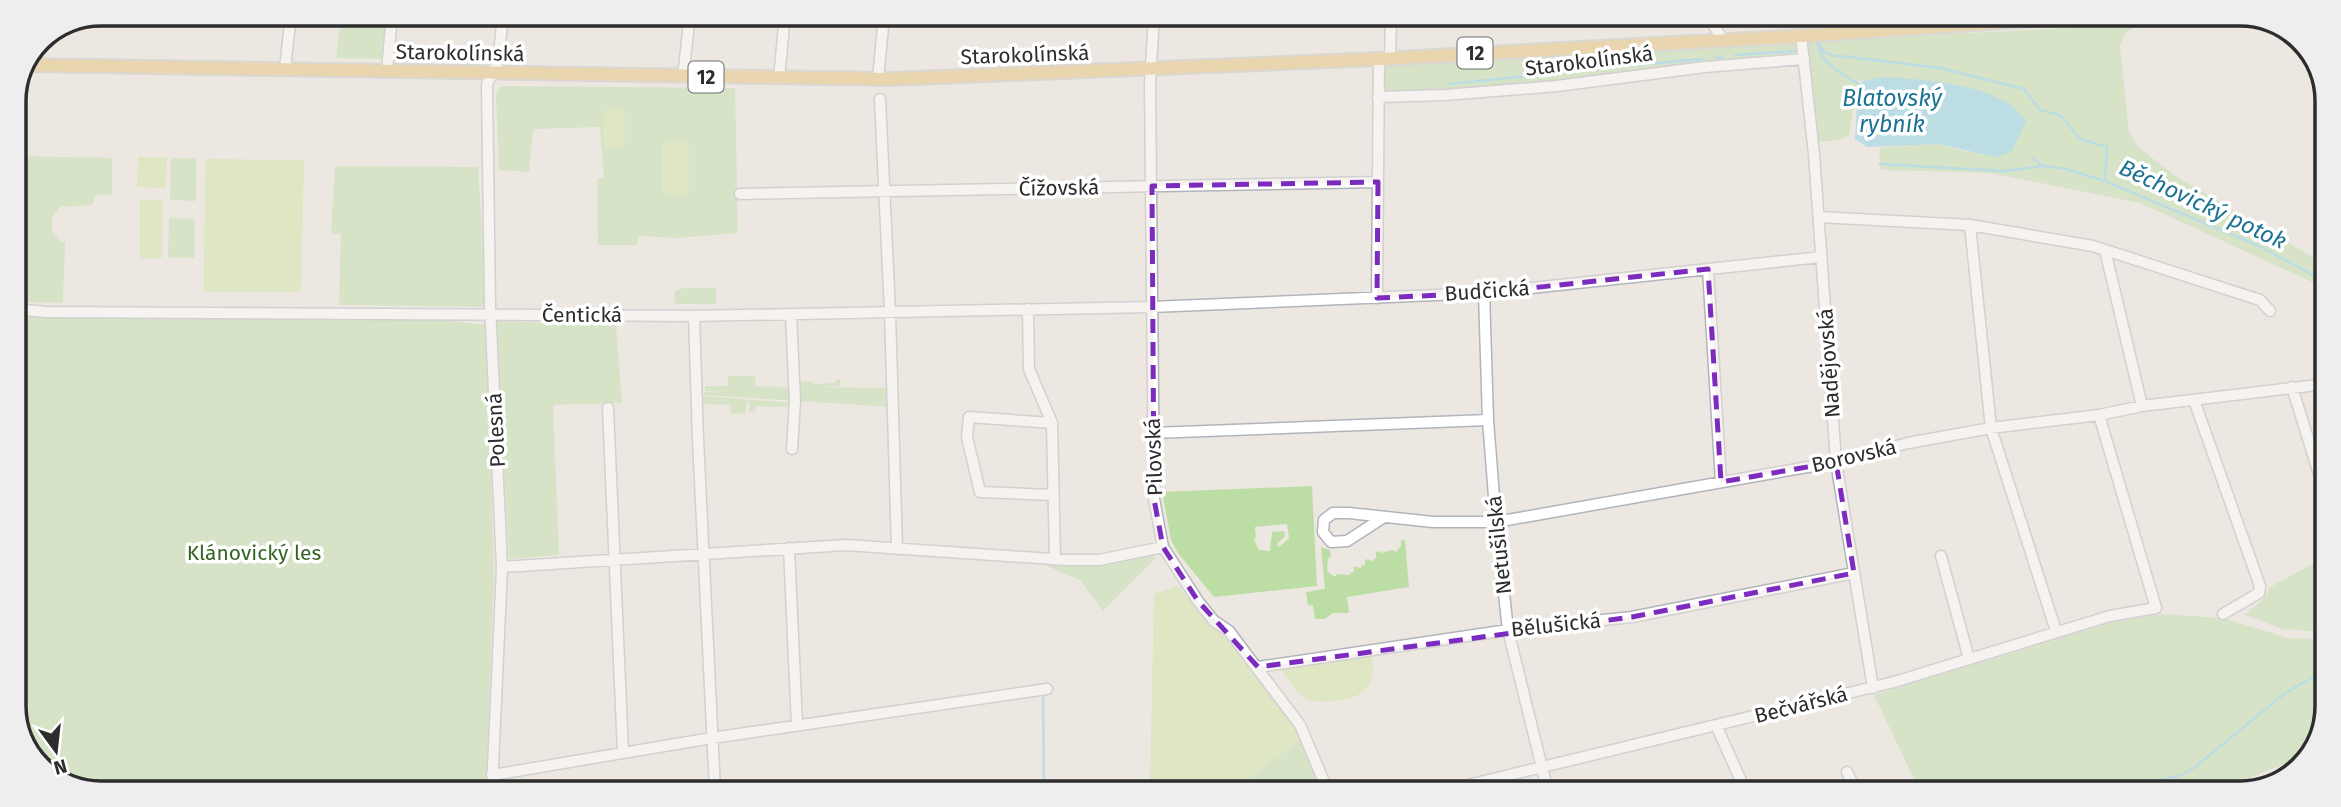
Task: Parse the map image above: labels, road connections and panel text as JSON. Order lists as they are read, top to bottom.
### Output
{
  "streets": {
    "main road": ["Starokolínská", "12"],
    "street": [
      "Čížovská",
      "Budčická",
      "Čentická",
      "Nadějovská",
      "Polesná",
      "Borovská",
      "Pilovská",
      "Netušilská",
      "Bělušická",
      "Bečvářská"
    ]
  },
  "crossings": [
    ["Starokolínská", "Nadějovská"],
    ["Starokolínská", "Polesná"],
    ["Starokolínská", "Pilovská"],
    ["Čížovská", "Pilovská"],
    ["Budčická", "Čentická"],
    ["Budčická", "Nadějovská"],
    ["Budčická", "Pilovská"],
    ["Budčická", "Netušilská"],
    ["Čentická", "Polesná"],
    ["Čentická", "Pilovská"],
    ["Nadějovská", "Borovská"],
    ["Nadějovská", "Bělušická"],
    ["Nadějovská", "Bečvářská"],
    ["Borovská", "Netušilská"],
    ["Borovská", "Bečvářská"],
    ["Pilovská", "Bělušická"],
    ["Netušilská", "Bělušická"],
    ["Netušilská", "Bečvářská"]
  ],
  "water": ["Blatovský rybník", "Běchovický potok"],
  "parks": ["Klánovický les"],
  "north": "bottom"
}
